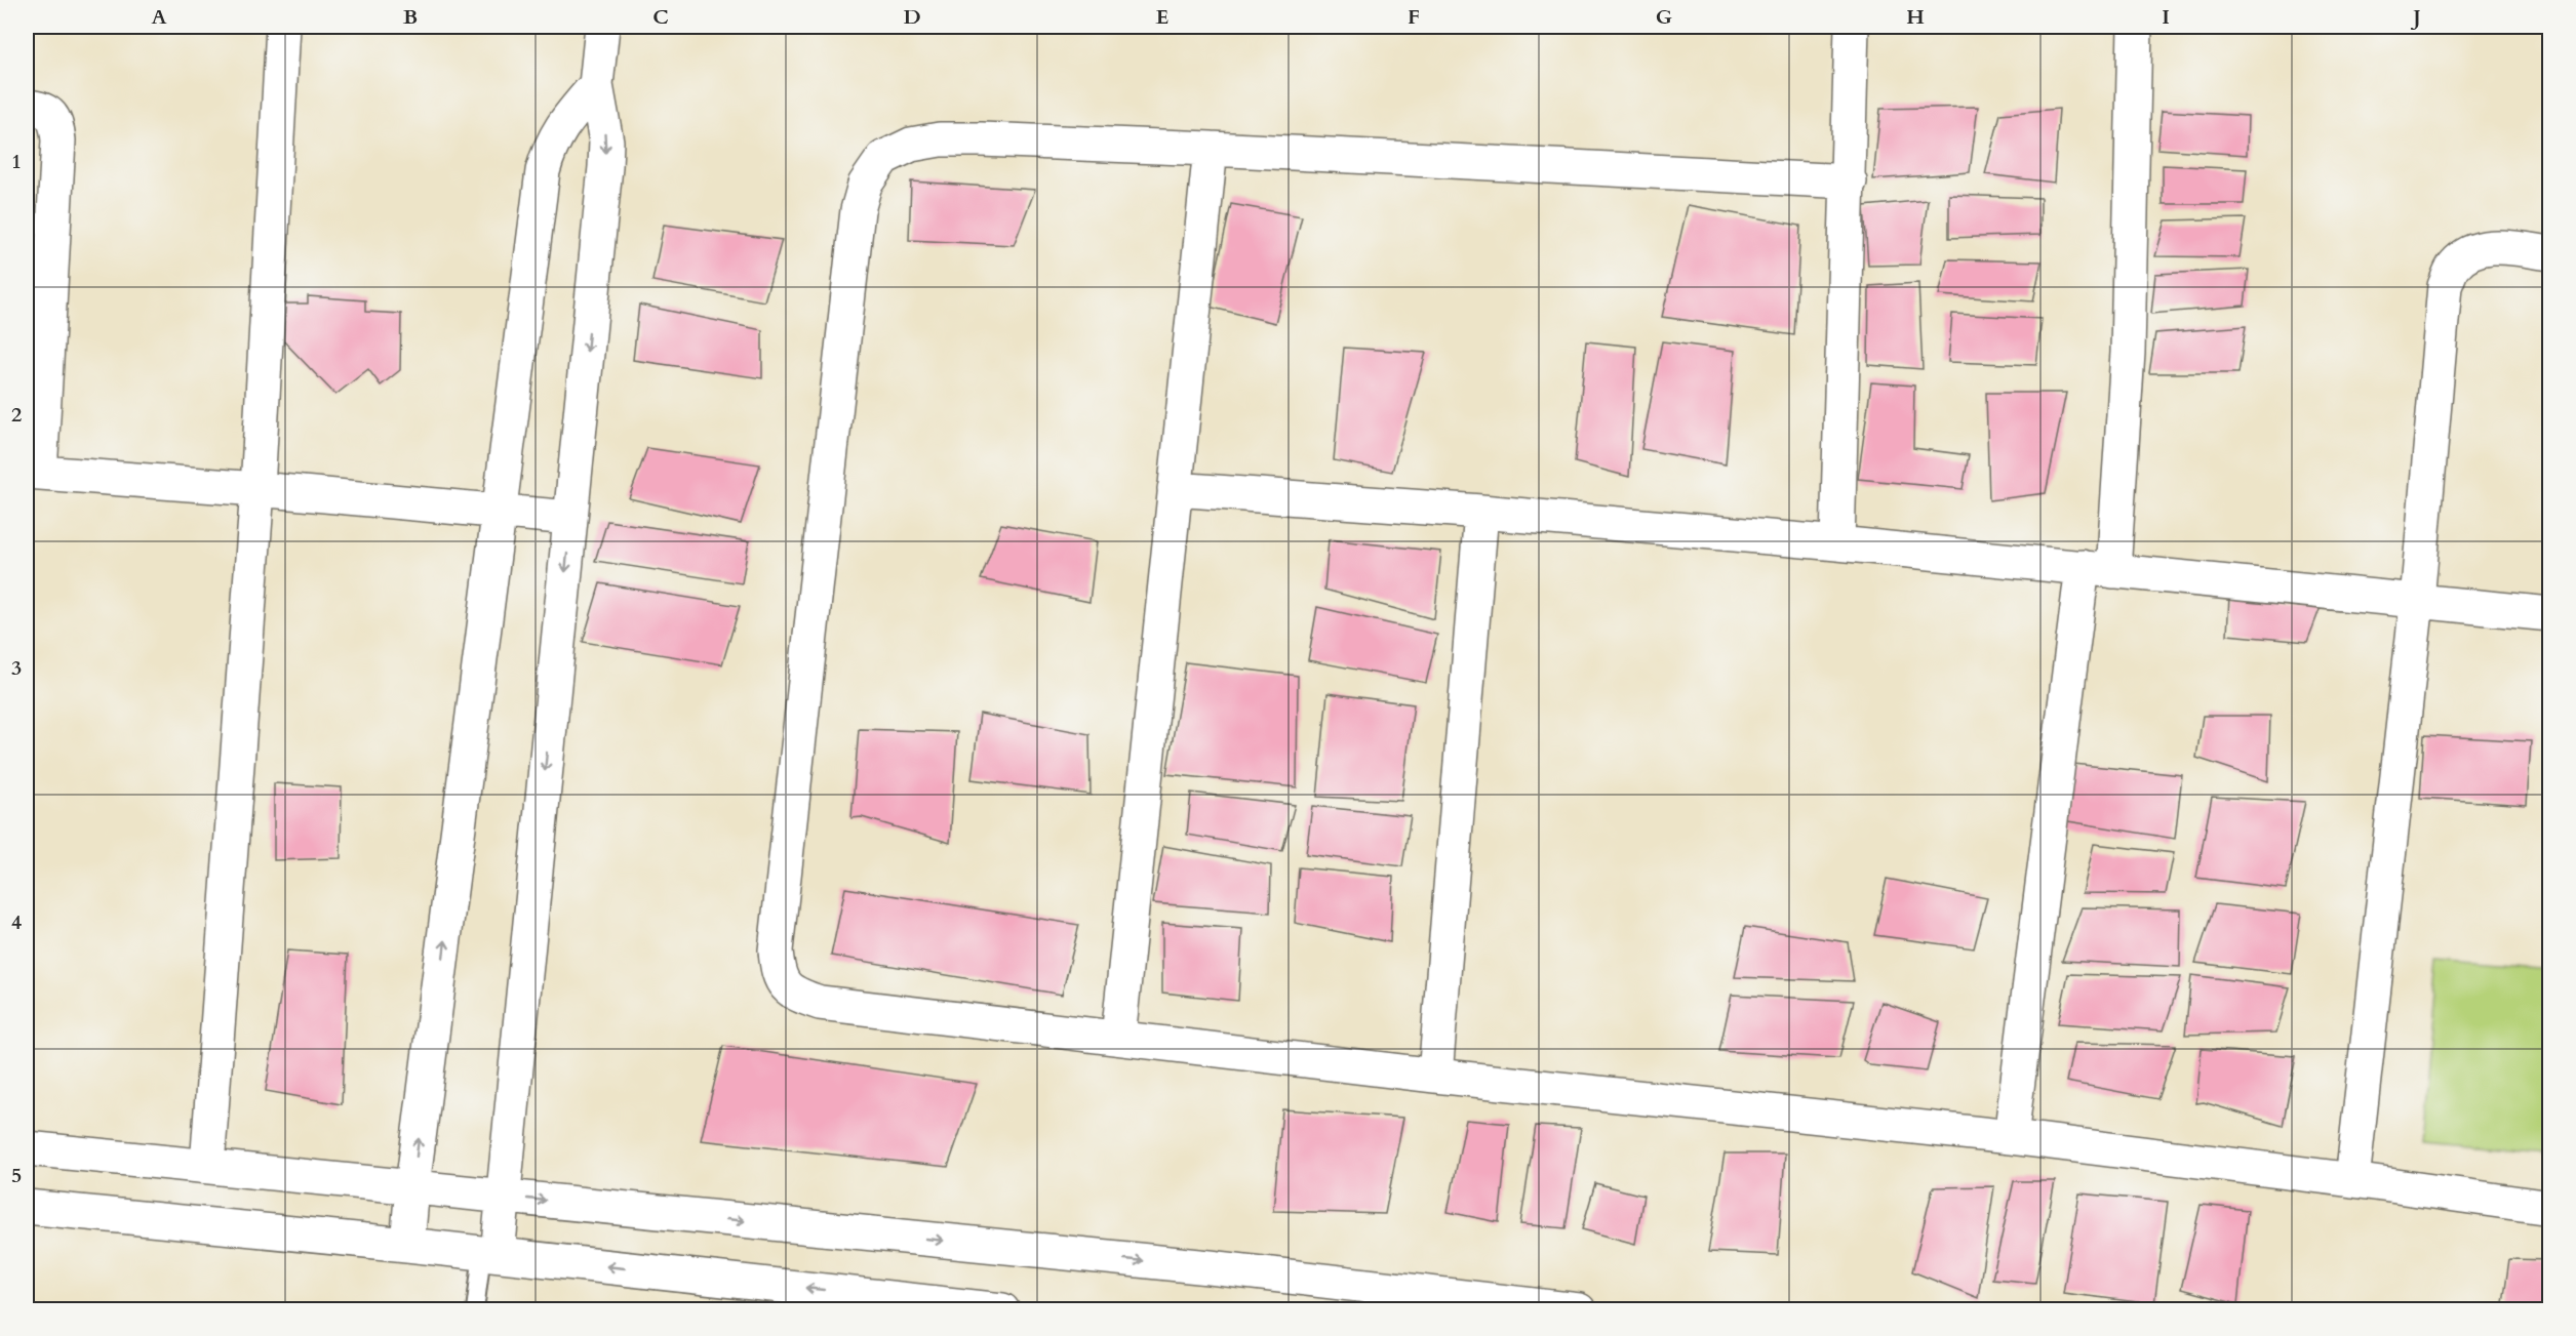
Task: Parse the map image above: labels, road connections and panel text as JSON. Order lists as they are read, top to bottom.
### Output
{
  "grid": {
    "columns": [
      "A",
      "B",
      "C",
      "D",
      "E",
      "F",
      "G",
      "H",
      "I",
      "J"
    ],
    "rows": [
      "1",
      "2",
      "3",
      "4",
      "5"
    ]
  }
}
